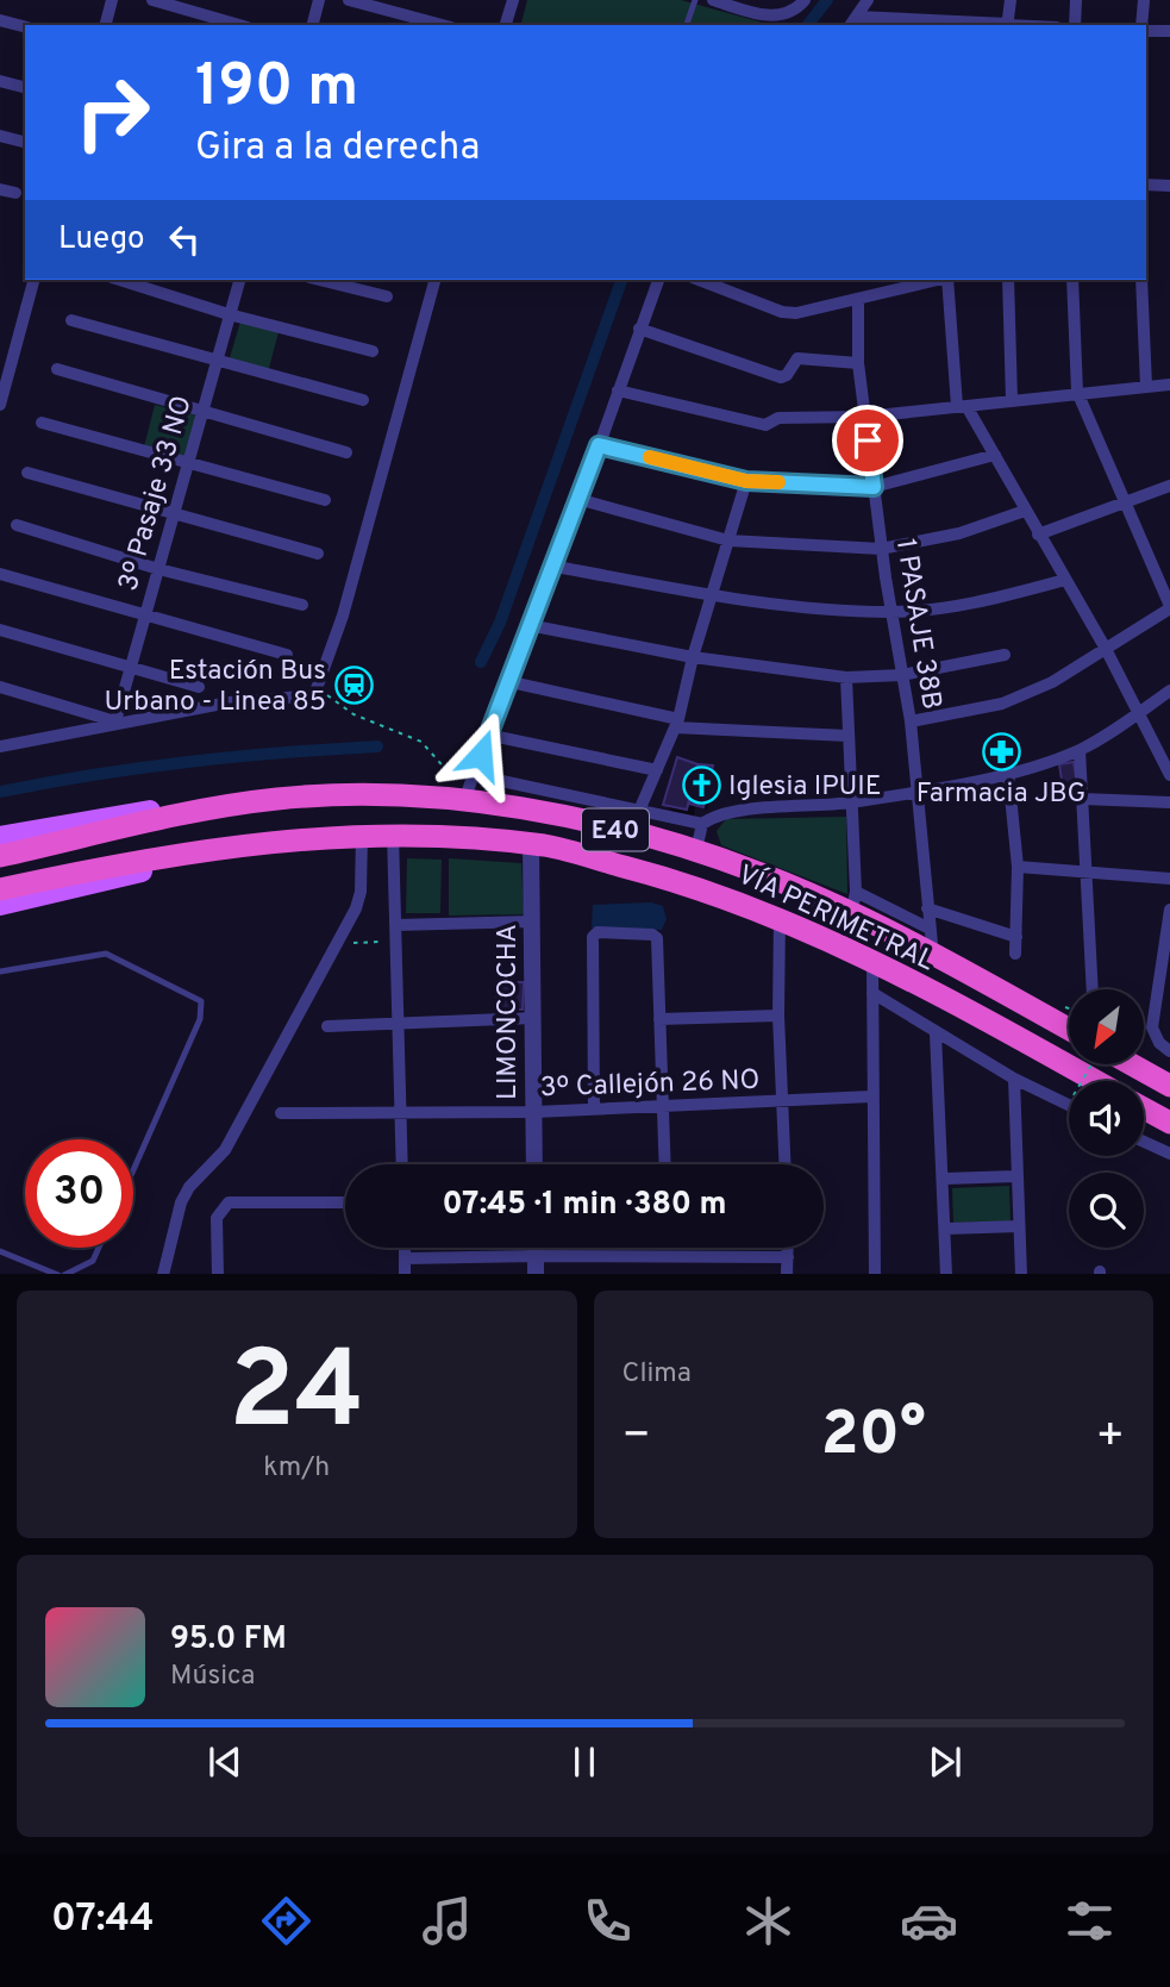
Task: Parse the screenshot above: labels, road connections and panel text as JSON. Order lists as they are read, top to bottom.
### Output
{
  "streets": {
    "highway": ["E40", "VÍA PERIMETRAL"],
    "street": [
      "3º Pasaje 33 NO",
      "1 PASAJE 38B",
      "LIMONCOCHA",
      "3º Callejón 26 NO"
    ]
  },
  "crossings": [
    ["1 PASAJE 38B", "VÍA PERIMETRAL"],
    ["VÍA PERIMETRAL", "LIMONCOCHA"],
    ["LIMONCOCHA", "3º Callejón 26 NO"]
  ],
  "places": {
    "station": ["Estación Bus Urbano - Linea 85"],
    "pharmacy": ["Farmacia JBG"],
    "church": ["Iglesia IPUIE"]
  },
  "north": "bottom left",
  "page": {
    "turn": ["190 m", "Gira a la derecha"],
    "then": "Luego",
    "limit": "30",
    "trip": "07:45 · 1 min · 380 m",
    "tile": [
      ["24", "km/h"],
      "Clima"
    ],
    "heat": ["−", "20°", "+"],
    "song": ["95.0 FM", "Música"],
    "tabs": "07:44"
  }
}
